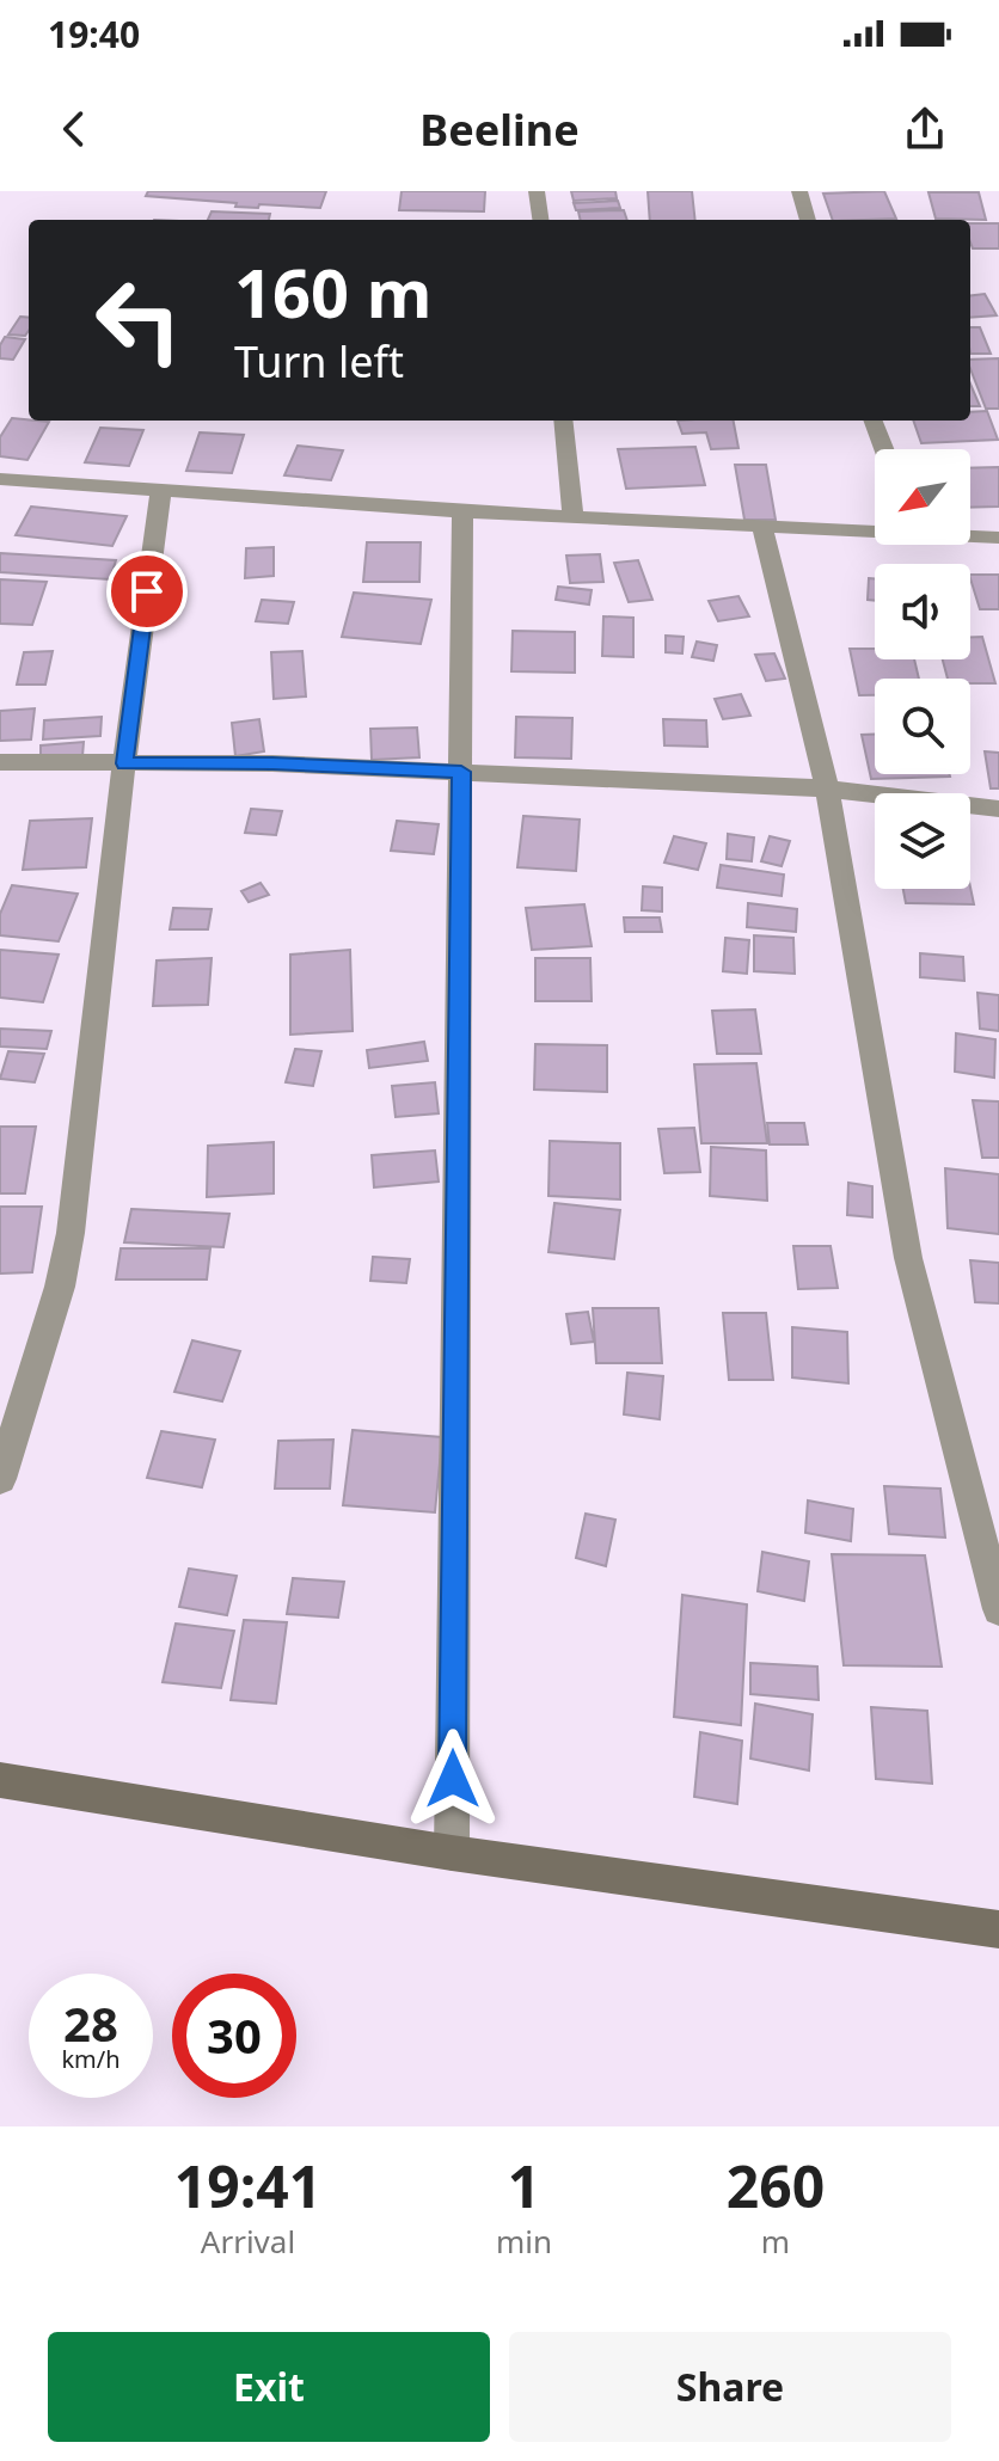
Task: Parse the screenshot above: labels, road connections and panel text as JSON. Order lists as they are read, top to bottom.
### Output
{
  "north": "bottom left",
  "page": {
    "status": "19:40",
    "header": "Beeline",
    "turn": ["160 m", "Turn left"],
    "speed": "28 km/h",
    "limit": "30",
    "eta": [
      "19:41",
      "Arrival",
      "1",
      "min",
      "260",
      "m"
    ],
    "buttons": ["Exit", "Share"]
  }
}
